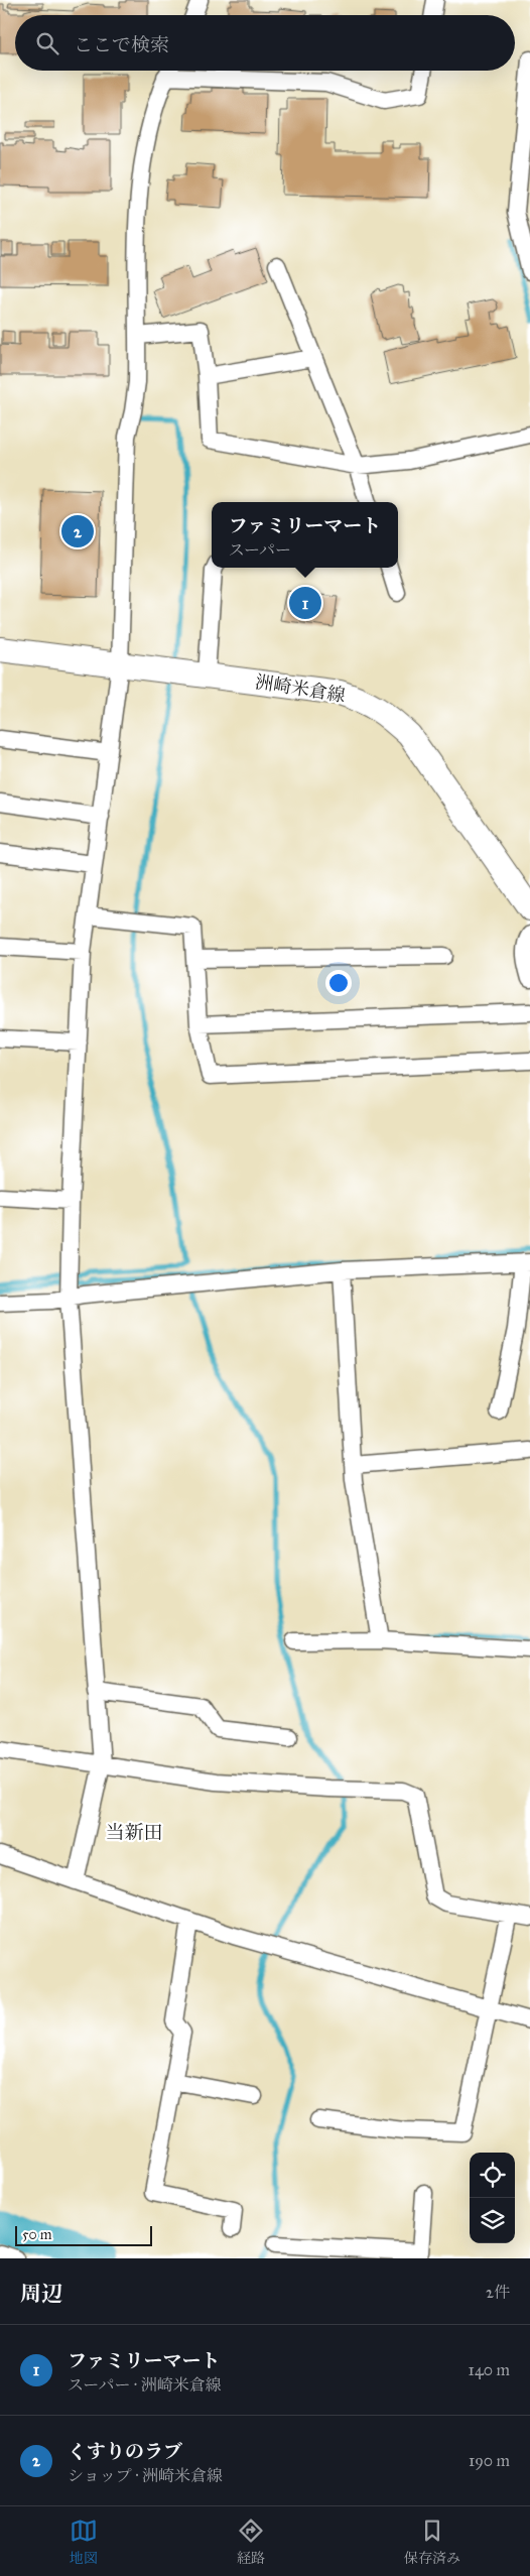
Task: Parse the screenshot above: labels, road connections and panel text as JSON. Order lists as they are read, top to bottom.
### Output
{
  "streets": {
    "main road": ["洲崎米倉線"]
  },
  "districts": ["当新田"],
  "scale_bar": "50 m",
  "page": {
    "search": "ここで検索",
    "popup": ["ファミリーマート", "スーパー"],
    "pins": ["2", "1"],
    "scale": "50 m",
    "heading": ["周辺", "2件"],
    "list": [
      {
        "mark": "1",
        "name": "ファミリーマート",
        "note": "スーパー · 洲崎米倉線",
        "value": "140 m"
      },
      {
        "mark": "2",
        "name": "くすりのラブ",
        "note": "ショップ · 洲崎米倉線",
        "value": "190 m"
      }
    ],
    "nav": ["地図", "経路", "保存済み"]
  }
}
